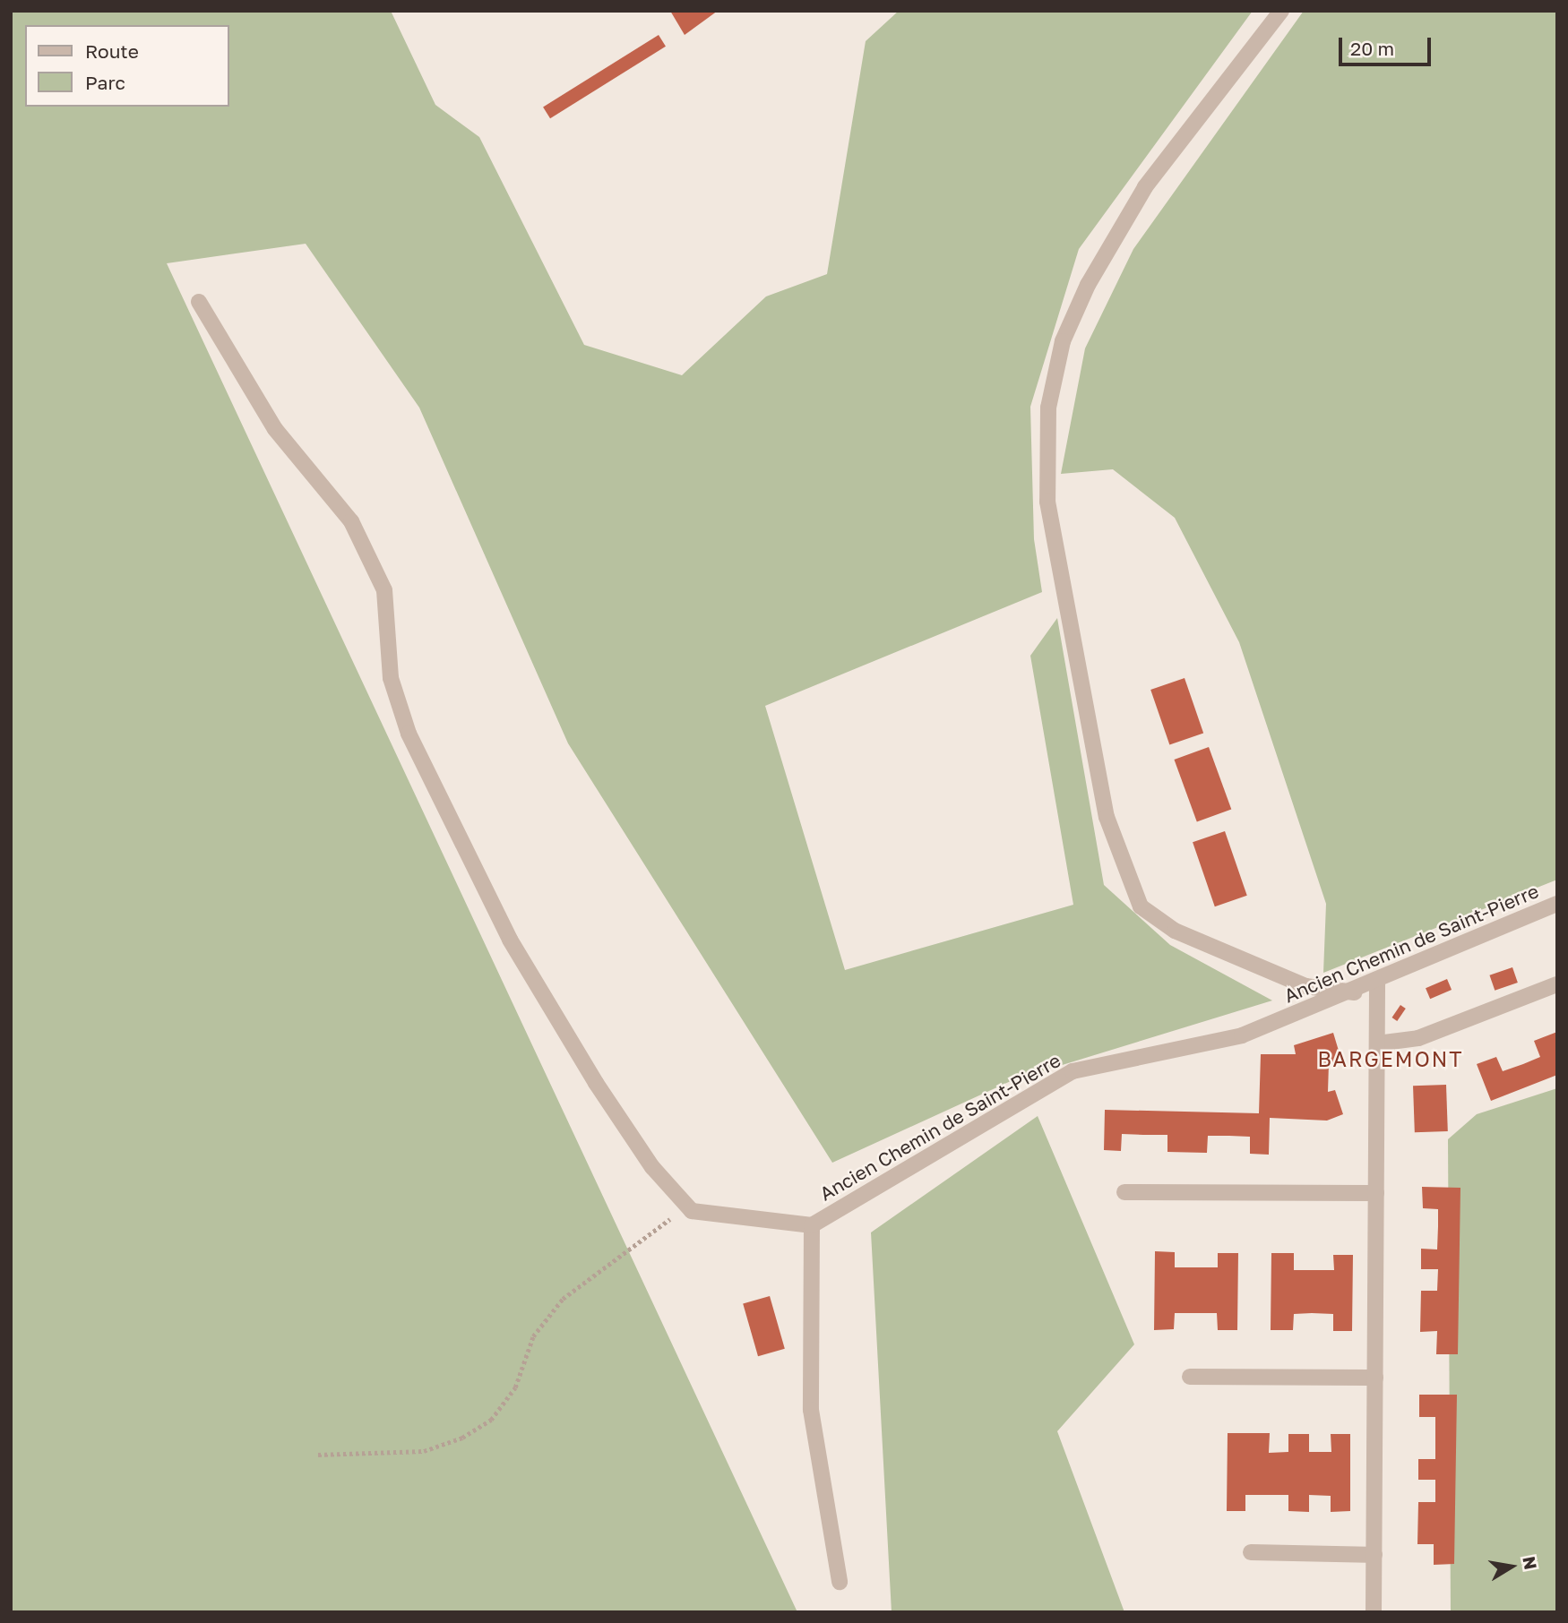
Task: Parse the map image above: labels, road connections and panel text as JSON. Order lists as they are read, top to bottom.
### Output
{
  "streets": {
    "street": ["Ancien Chemin de Saint-Pierre"]
  },
  "districts": ["BARGEMONT"],
  "legend": ["Route", "Parc"],
  "scale_bar": "20 m",
  "north": "right"
}
